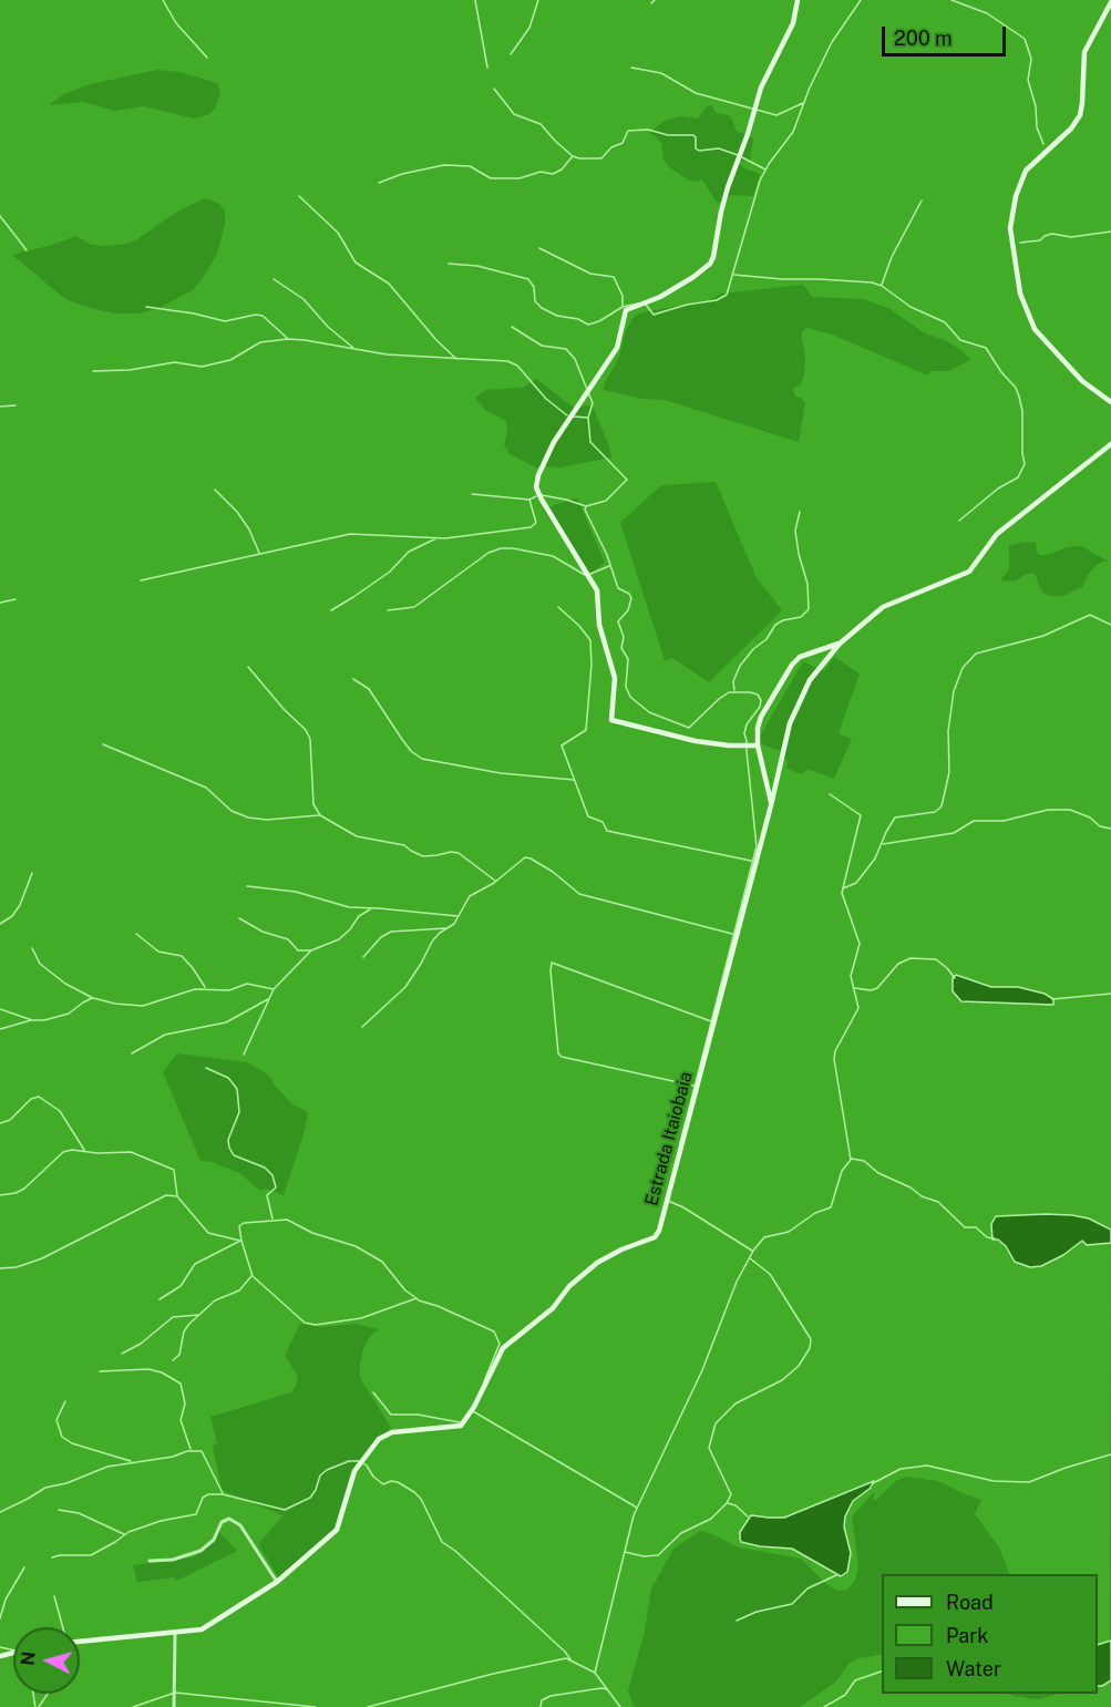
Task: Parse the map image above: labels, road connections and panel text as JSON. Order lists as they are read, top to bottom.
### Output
{
  "streets": {
    "street": ["Estrada Itaiobaia"]
  },
  "legend": ["Road", "Park", "Water"],
  "scale_bar": "200 m",
  "north": "left"
}
